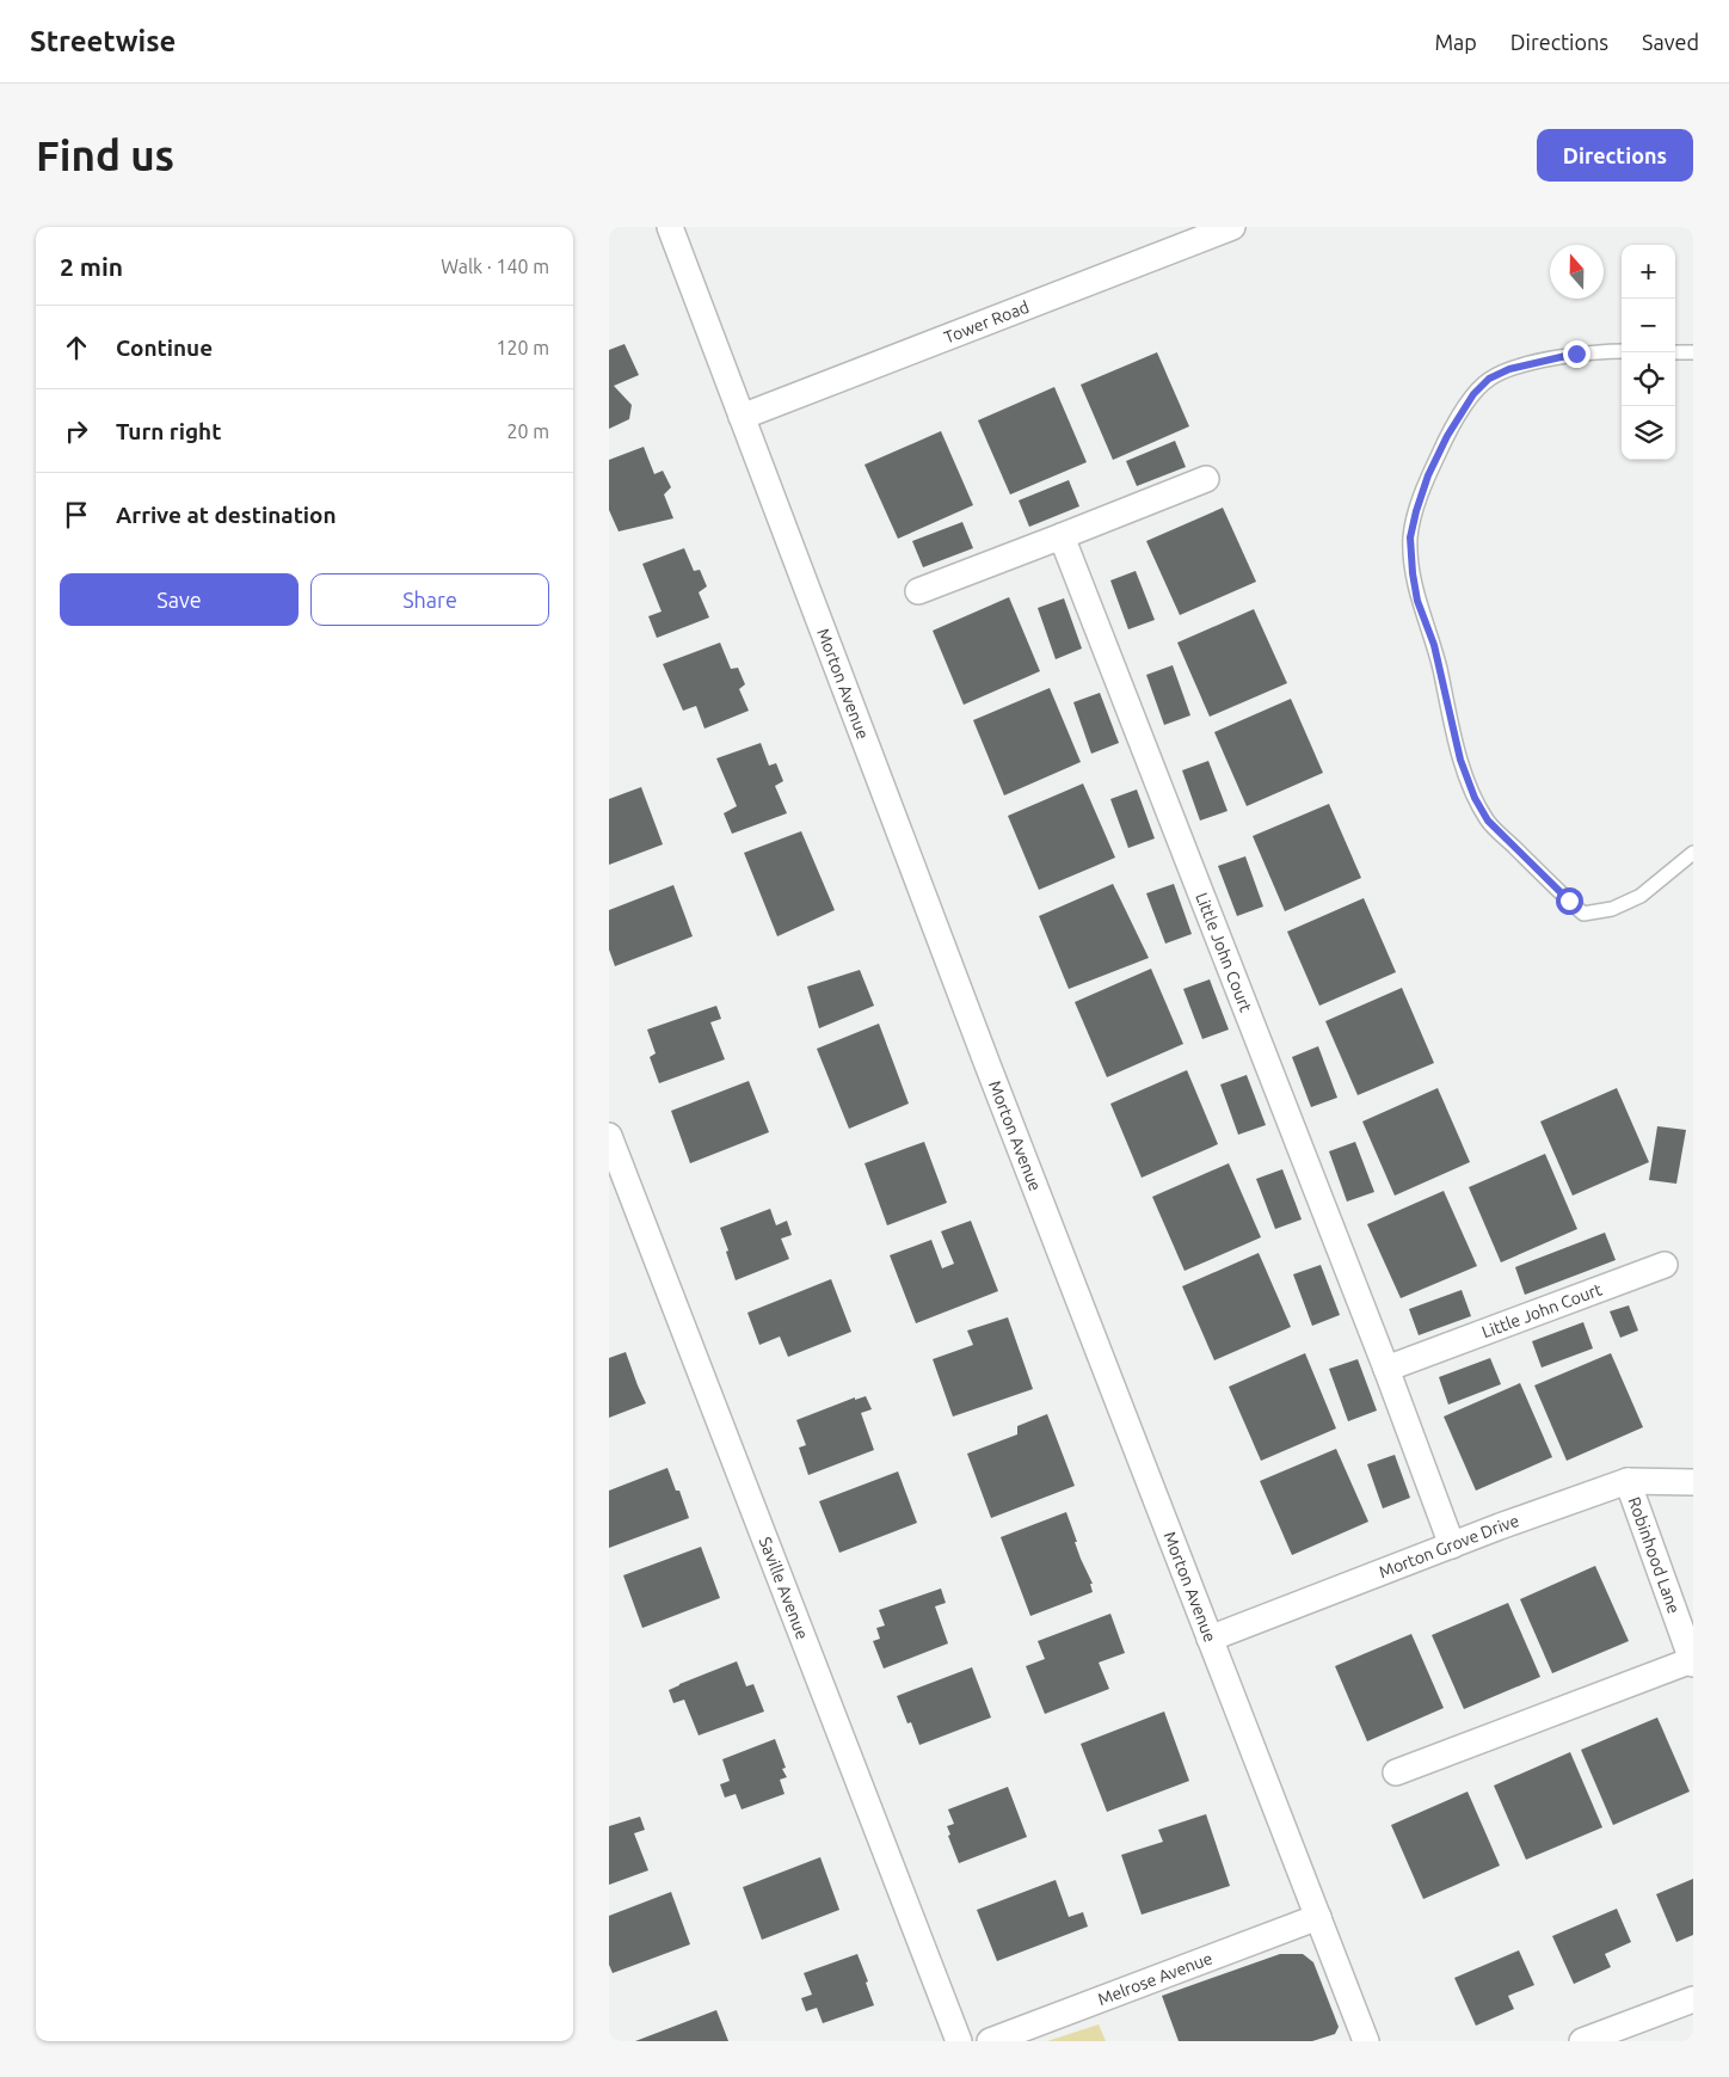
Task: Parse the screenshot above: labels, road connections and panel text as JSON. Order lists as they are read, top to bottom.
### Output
{
  "streets": {
    "street": [
      "Tower Road",
      "Morton Avenue",
      "Little John Court",
      "Morton Grove Drive",
      "Robinhood Lane",
      "Saville Avenue",
      "Melrose Avenue"
    ]
  },
  "crossings": [
    ["Tower Road", "Morton Avenue"],
    ["Morton Avenue", "Morton Grove Drive"],
    ["Morton Avenue", "Melrose Avenue"],
    ["Little John Court", "Morton Grove Drive"],
    ["Morton Grove Drive", "Robinhood Lane"]
  ],
  "north": "top",
  "page": {
    "header": "Streetwise",
    "nav": ["Map", "Directions", "Saved"],
    "buttons": [
      "Directions",
      ["Save", "Share"]
    ],
    "title": "Find us",
    "heading": ["2 min", "Walk · 140 m"],
    "map_buttons": ["+", "−"],
    "list": [
      ["Continue", "120 m"],
      ["Turn right", "20 m"],
      "Arrive at destination"
    ]
  }
}
